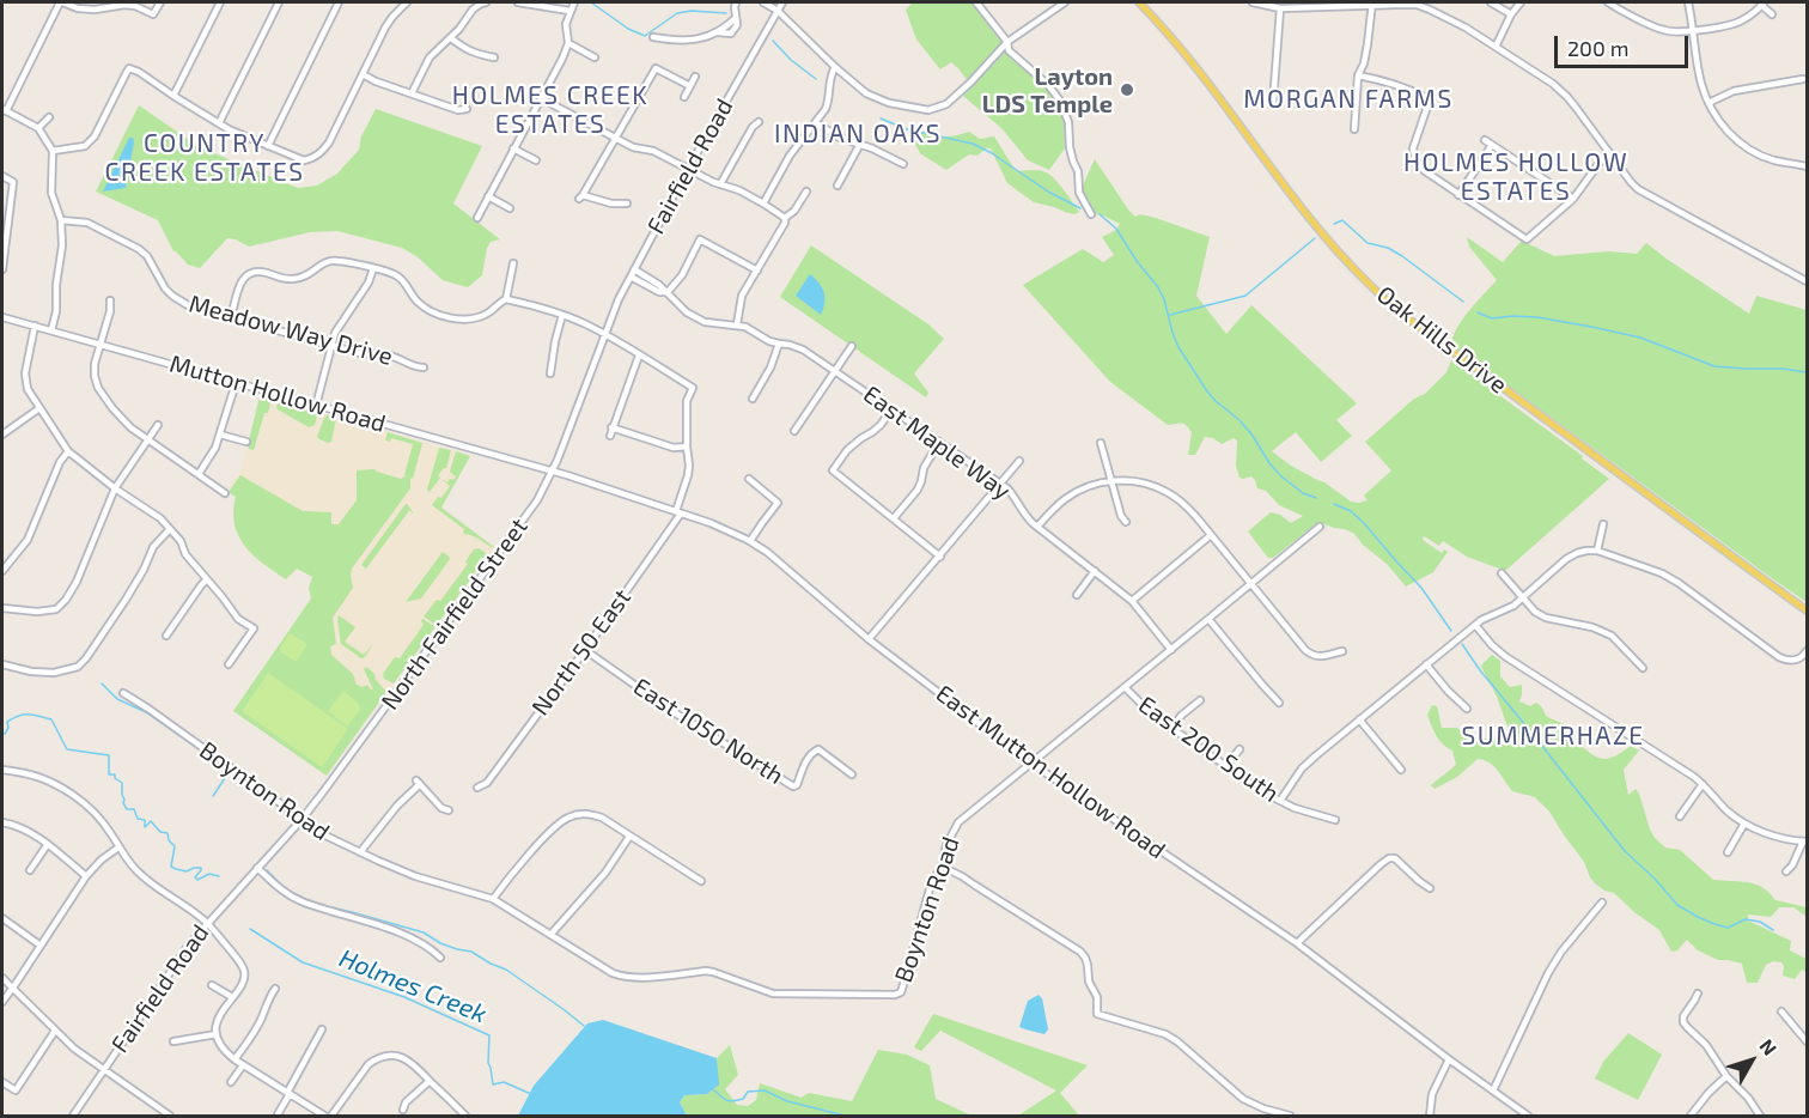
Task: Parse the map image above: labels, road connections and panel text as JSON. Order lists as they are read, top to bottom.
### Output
{
  "streets": {
    "main road": ["Oak Hills Drive"],
    "street": [
      "Fairfield Road",
      "Meadow Way Drive",
      "Mutton Hollow Road",
      "East Maple Way",
      "North Fairfield Street",
      "North 50 East",
      "East 1050 North",
      "East 200 South",
      "East Mutton Hollow Road",
      "Boynton Road"
    ]
  },
  "crossings": [
    ["Fairfield Road", "East Maple Way"],
    ["Fairfield Road", "North Fairfield Street"],
    ["Mutton Hollow Road", "North Fairfield Street"],
    ["Mutton Hollow Road", "East Mutton Hollow Road"],
    ["East Maple Way", "Boynton Road"],
    ["North Fairfield Street", "East Mutton Hollow Road"],
    ["North Fairfield Street", "Boynton Road"],
    ["North 50 East", "East 1050 North"],
    ["North 50 East", "East Mutton Hollow Road"],
    ["East 200 South", "Boynton Road"],
    ["East Mutton Hollow Road", "Boynton Road"]
  ],
  "districts": [
    "HOLMES CREEK ESTATES",
    "MORGAN FARMS",
    "INDIAN OAKS",
    "COUNTRY CREEK ESTATES",
    "HOLMES HOLLOW ESTATES",
    "SUMMERHAZE"
  ],
  "water": ["Holmes Creek"],
  "places": ["Layton LDS Temple"],
  "scale_bar": "200 m",
  "north": "top right"
}
